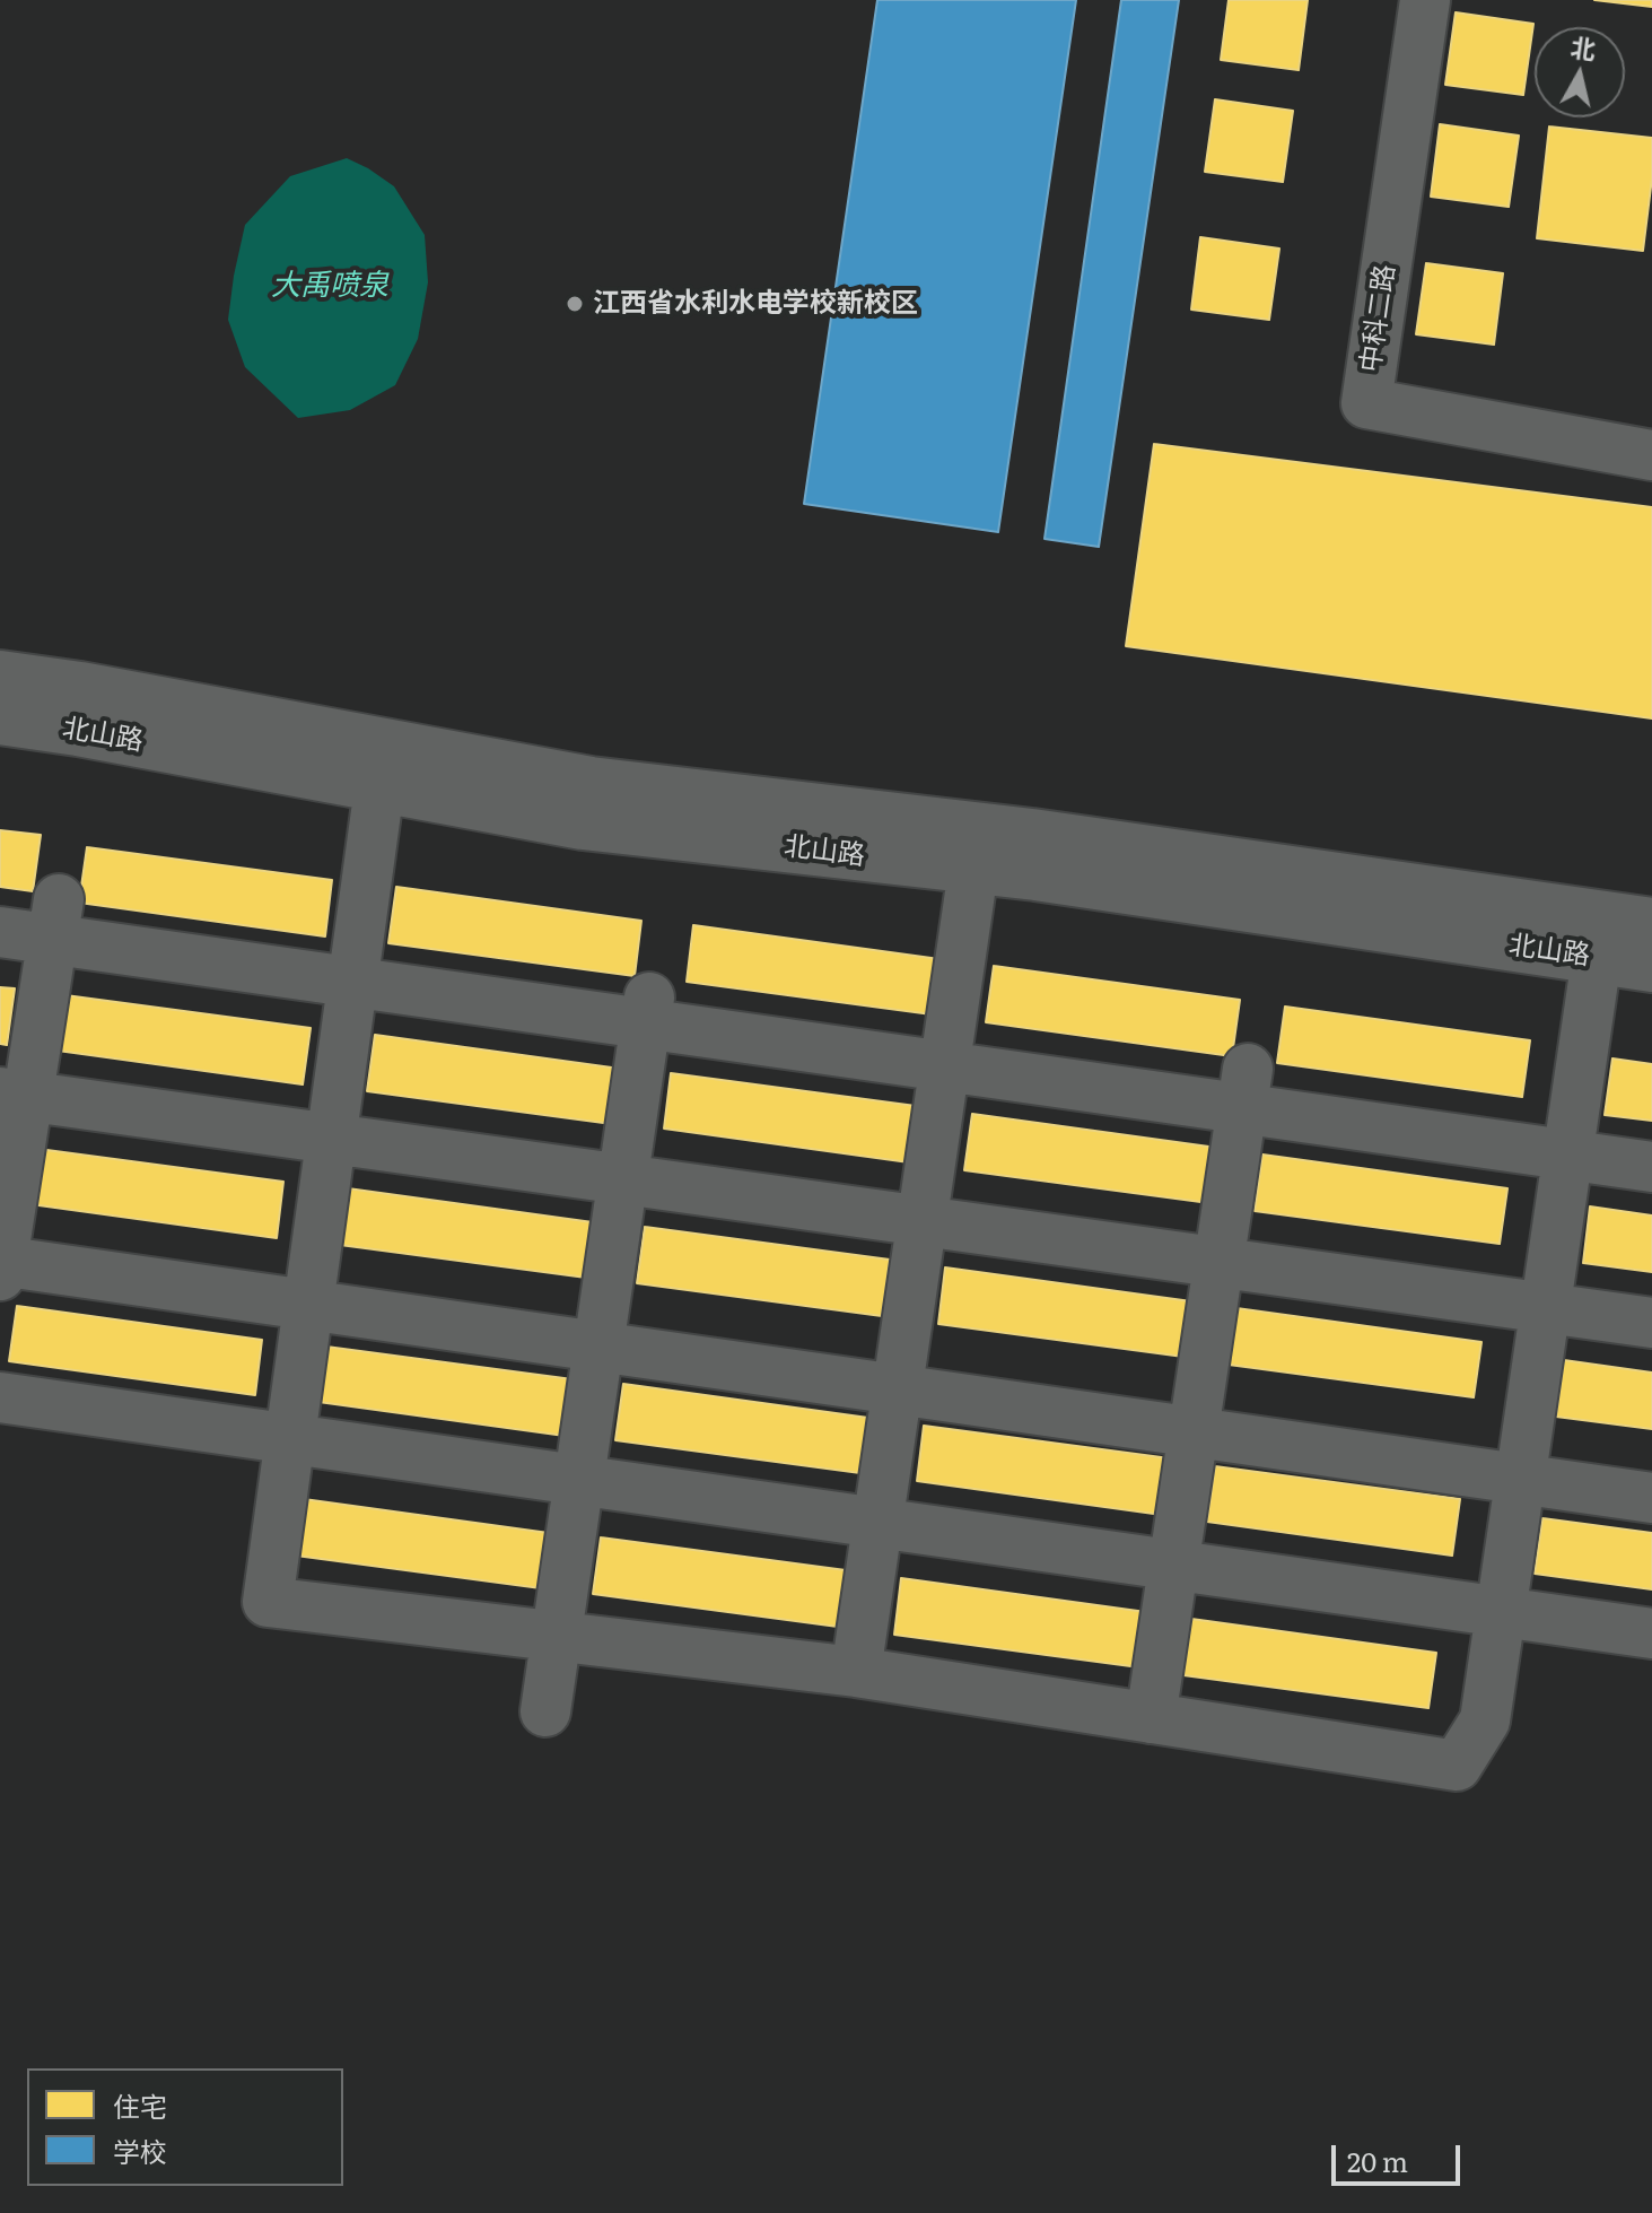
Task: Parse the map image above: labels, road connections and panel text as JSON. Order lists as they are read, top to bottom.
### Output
{
  "streets": {
    "street": ["中科二路", "北山路"]
  },
  "water": ["大禹喷泉"],
  "places": ["江西省水利水电学校新校区"],
  "legend": ["住宅", "学校"],
  "scale_bar": "20 m",
  "north": "top"
}
